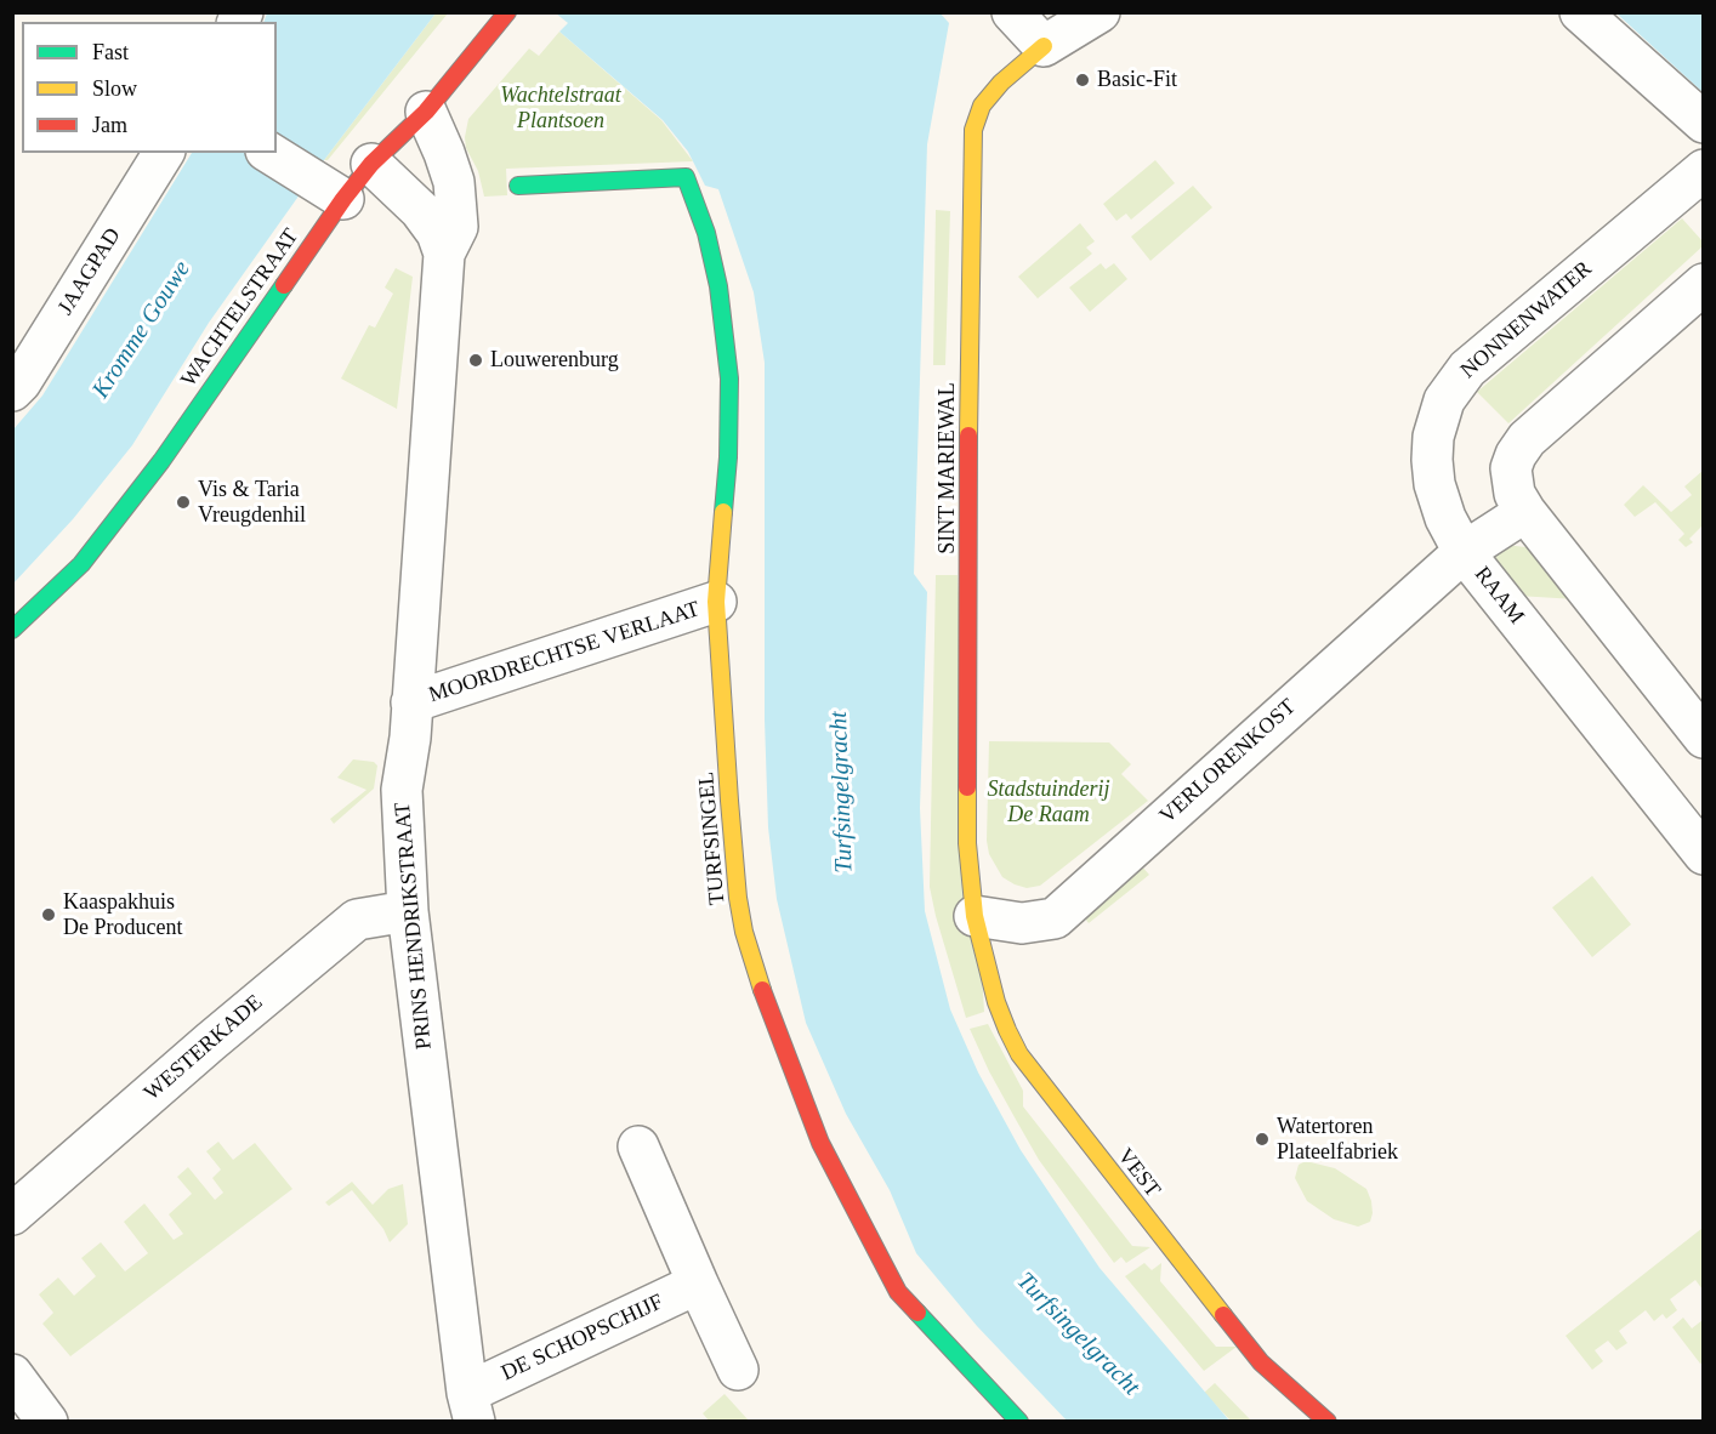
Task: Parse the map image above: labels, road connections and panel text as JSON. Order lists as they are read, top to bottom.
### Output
{
  "streets": {
    "street": [
      "JAAGPAD",
      "WACHTELSTRAAT",
      "NONNENWATER",
      "SINT MARIEWAL",
      "RAAM",
      "MOORDRECHTSE VERLAAT",
      "VERLORENKOST",
      "TURFSINGEL",
      "PRINS HENDRIKSTRAAT",
      "WESTERKADE",
      "VEST",
      "DE SCHOPSCHIJF"
    ]
  },
  "crossings": [
    ["WACHTELSTRAAT", "PRINS HENDRIKSTRAAT"],
    ["NONNENWATER", "RAAM"],
    ["NONNENWATER", "VERLORENKOST"],
    ["SINT MARIEWAL", "VERLORENKOST"],
    ["SINT MARIEWAL", "VEST"],
    ["RAAM", "VERLORENKOST"],
    ["MOORDRECHTSE VERLAAT", "TURFSINGEL"],
    ["MOORDRECHTSE VERLAAT", "PRINS HENDRIKSTRAAT"],
    ["VERLORENKOST", "VEST"],
    ["PRINS HENDRIKSTRAAT", "WESTERKADE"],
    ["PRINS HENDRIKSTRAAT", "DE SCHOPSCHIJF"]
  ],
  "water": ["Kromme Gouwe", "Turfsingelgracht"],
  "parks": ["Wachtelstraat Plantsoen", "Stadstuinderij De Raam"],
  "places": [
    "Basic-Fit",
    "Louwerenburg",
    "Vis & Taria Vreugdenhil",
    "Kaaspakhuis De Producent",
    "Watertoren Plateelfabriek"
  ],
  "legend": ["Fast", "Slow", "Jam"]
}
